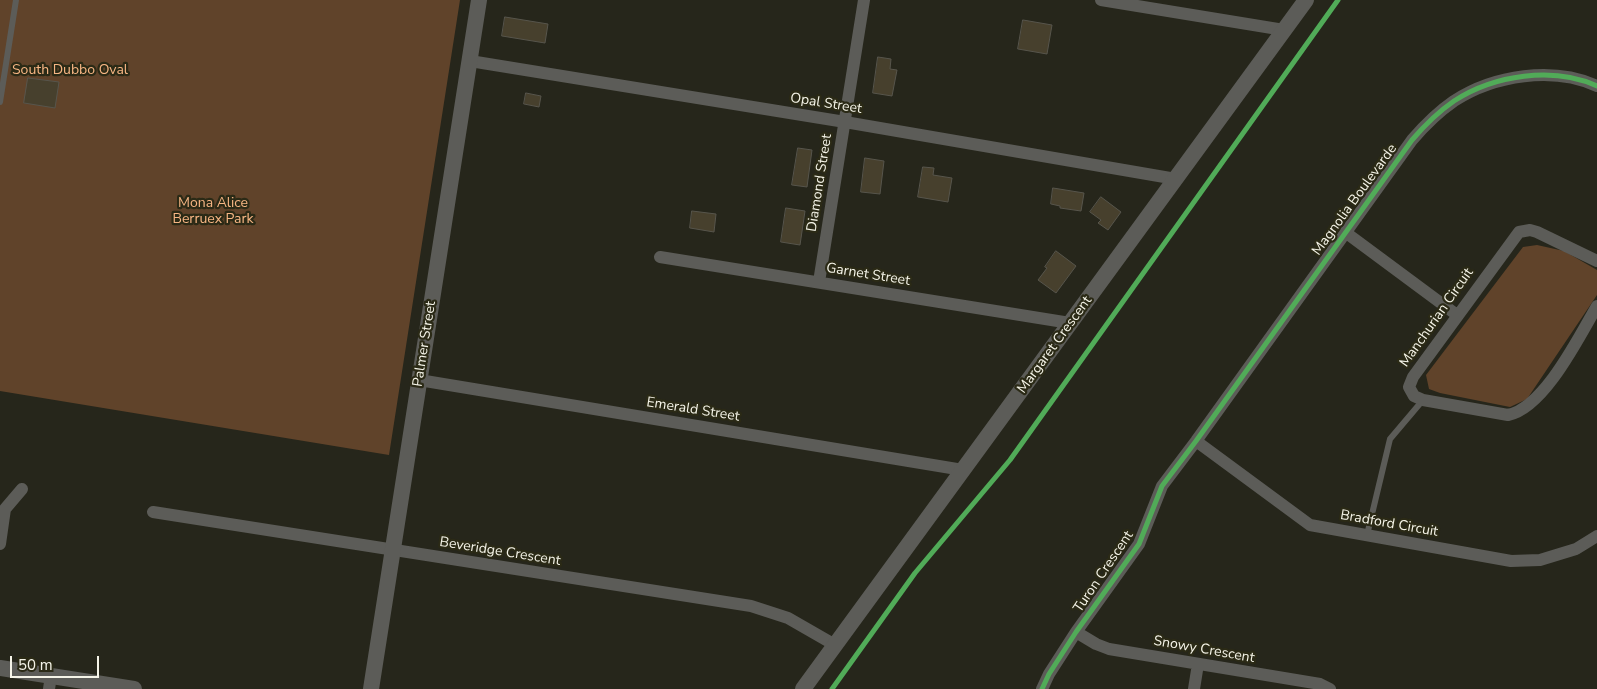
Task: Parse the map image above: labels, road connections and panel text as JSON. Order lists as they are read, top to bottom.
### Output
{
  "streets": {
    "street": [
      "Opal Street",
      "Diamond Street",
      "Magnolia Boulevarde",
      "Garnet Street",
      "Manchurian Circuit",
      "Palmer Street",
      "Margaret Crescent",
      "Emerald Street",
      "Bradford Circuit",
      "Beveridge Crescent",
      "Turon Crescent",
      "Snowy Crescent"
    ]
  },
  "crossings": [
    ["Opal Street", "Diamond Street"],
    ["Opal Street", "Palmer Street"],
    ["Opal Street", "Margaret Crescent"],
    ["Diamond Street", "Garnet Street"],
    ["Magnolia Boulevarde", "Bradford Circuit"],
    ["Magnolia Boulevarde", "Turon Crescent"],
    ["Garnet Street", "Margaret Crescent"],
    ["Palmer Street", "Emerald Street"],
    ["Palmer Street", "Beveridge Crescent"],
    ["Margaret Crescent", "Emerald Street"],
    ["Margaret Crescent", "Beveridge Crescent"],
    ["Bradford Circuit", "Turon Crescent"],
    ["Turon Crescent", "Snowy Crescent"]
  ],
  "parks": ["South Dubbo Oval", "Mona Alice Berruex Park"],
  "scale_bar": "50 m"
}
